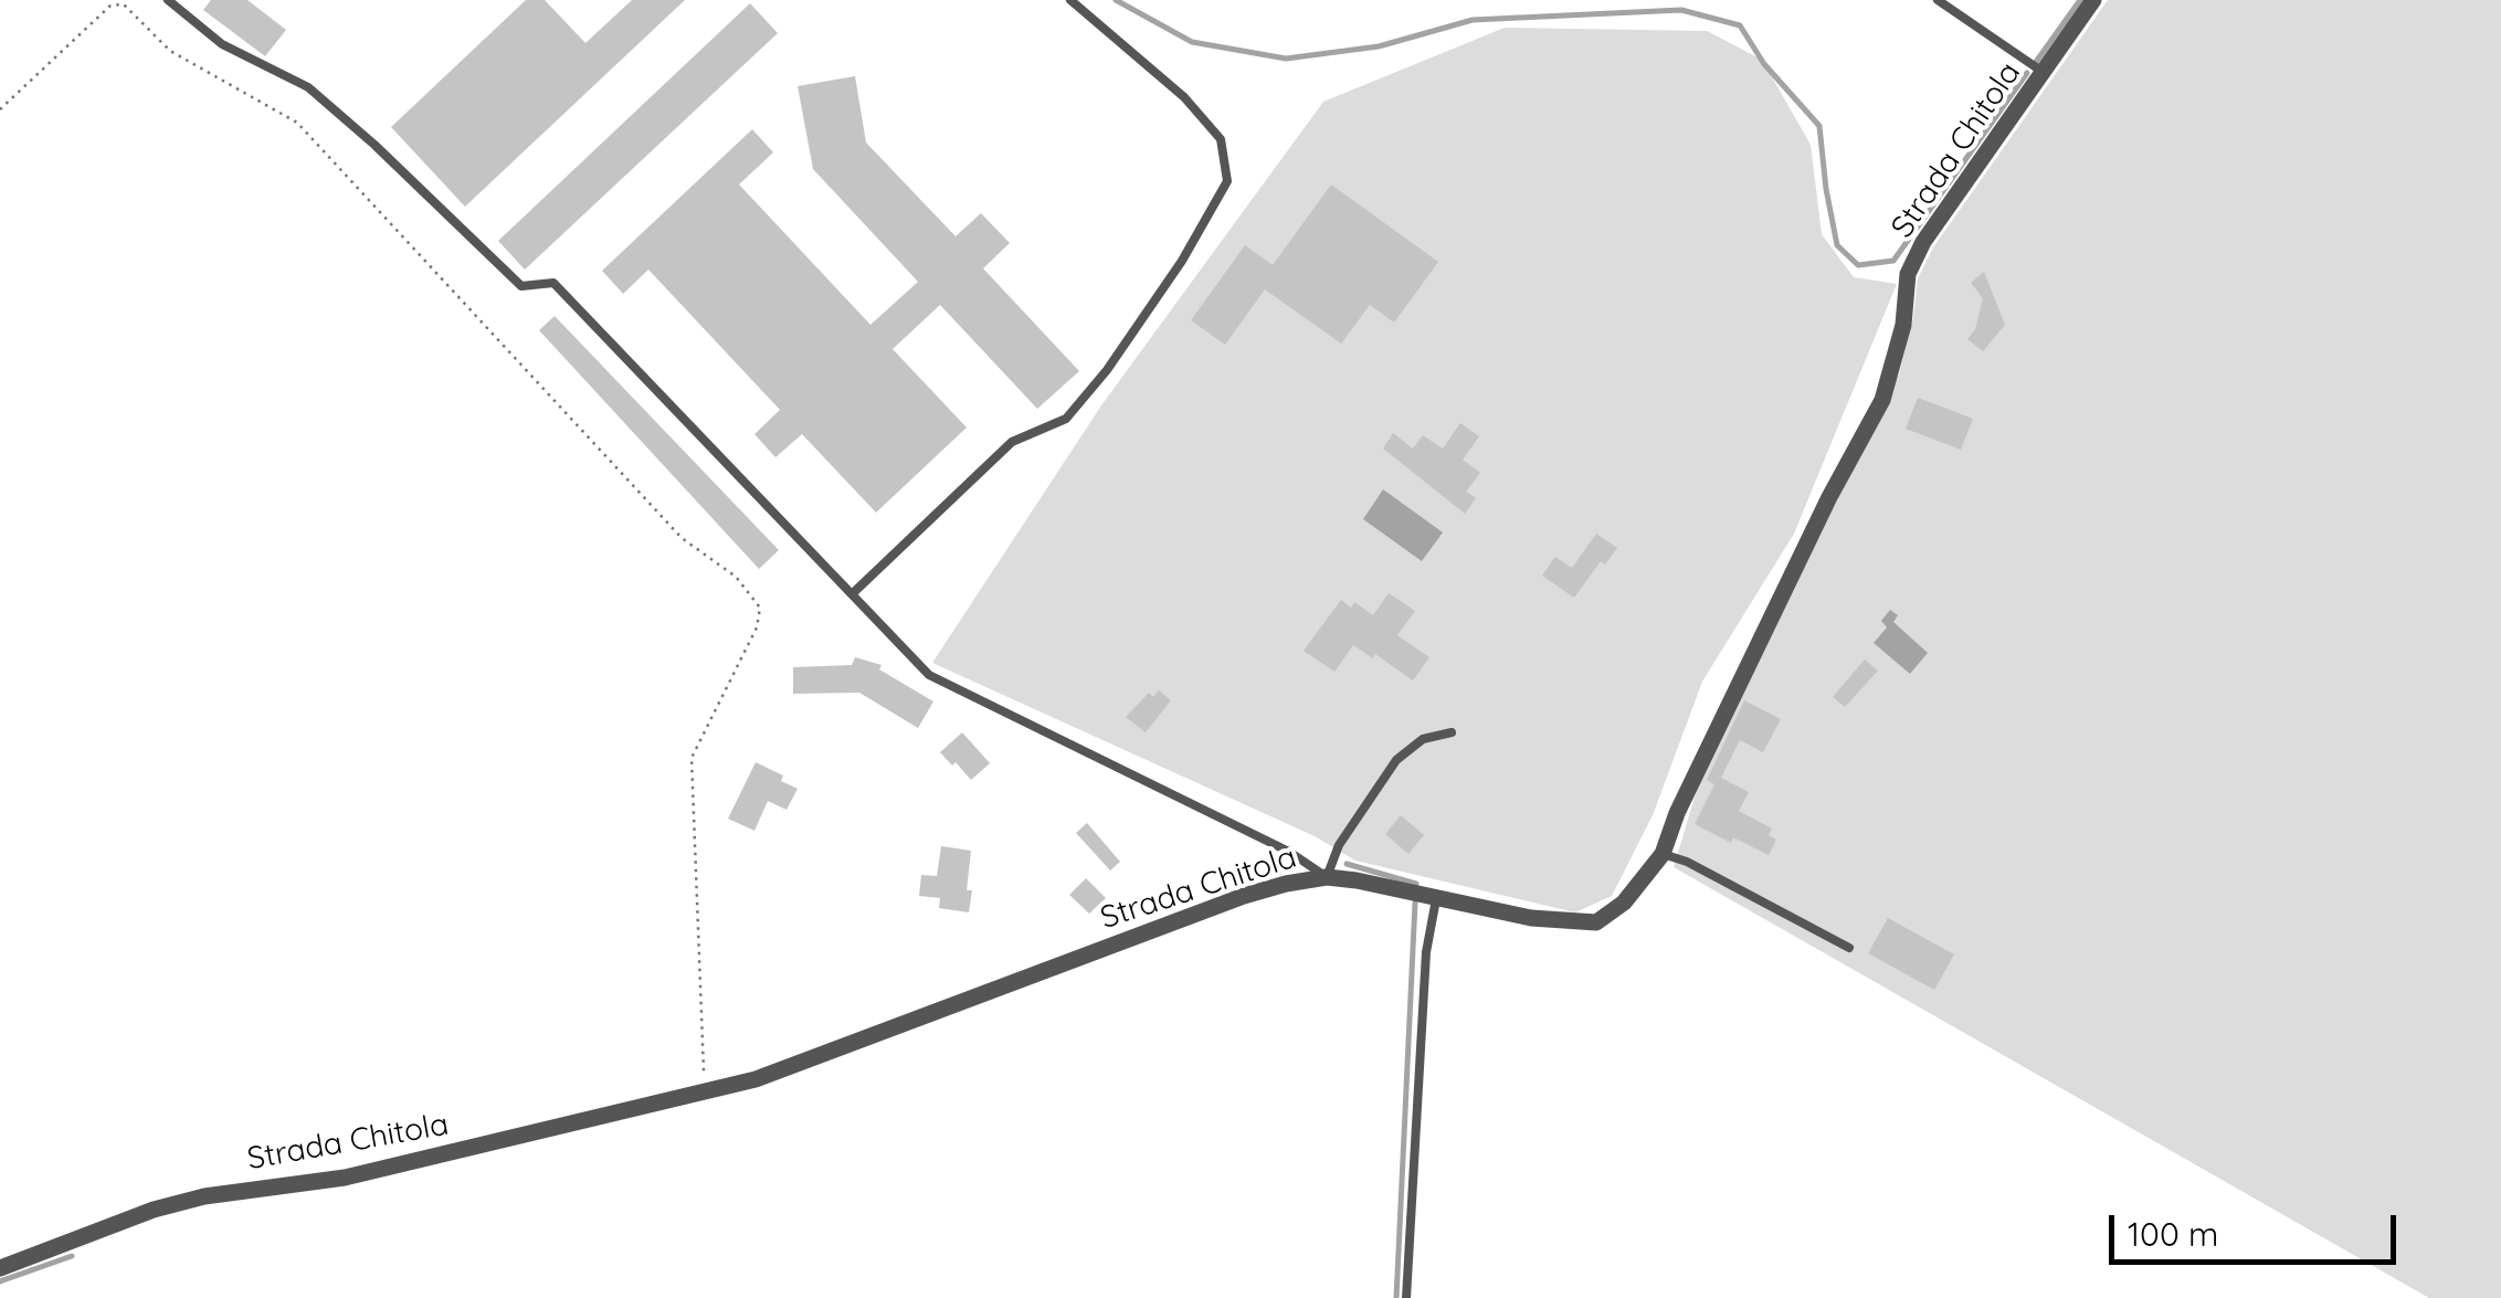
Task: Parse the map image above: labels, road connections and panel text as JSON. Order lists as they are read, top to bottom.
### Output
{
  "streets": {
    "street": ["Strada Chitola"]
  },
  "scale_bar": "100 m"
}
